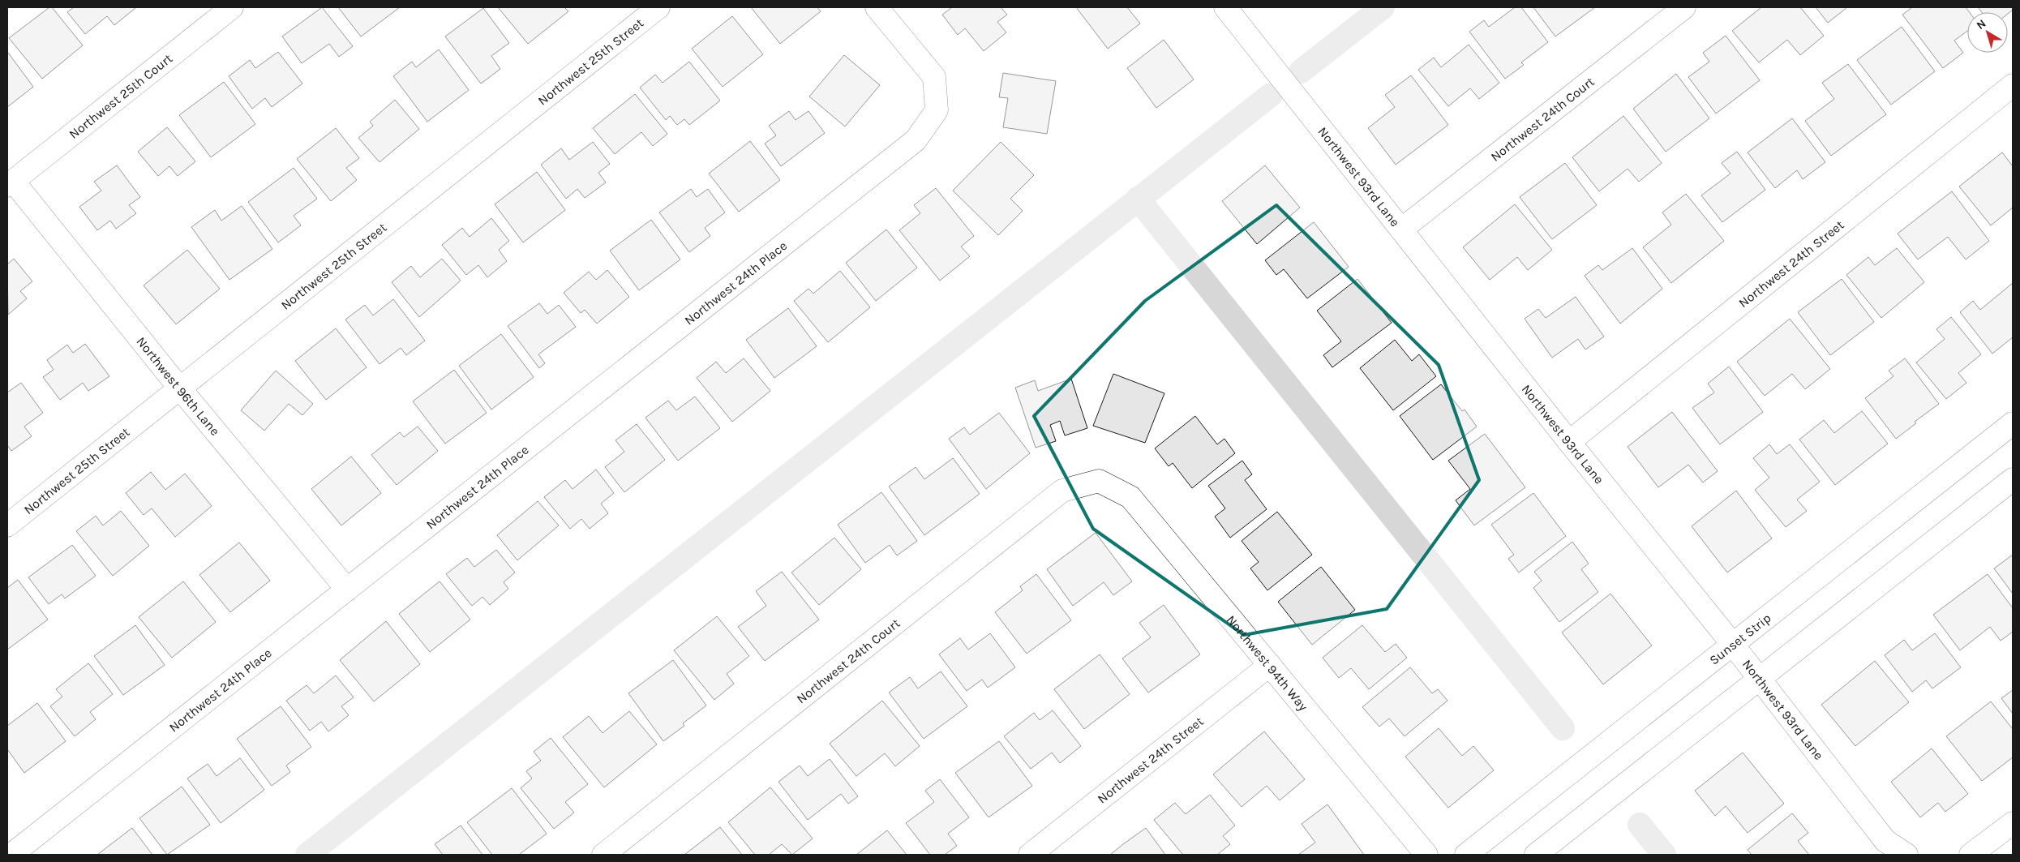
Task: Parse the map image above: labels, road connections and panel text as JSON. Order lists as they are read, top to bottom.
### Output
{
  "streets": {
    "street": [
      "Northwest 25th Street",
      "Northwest 25th Court",
      "Northwest 24th Court",
      "Northwest 93rd Lane",
      "Northwest 24th Street",
      "Northwest 24th Place",
      "Northwest 96th Lane",
      "Sunset Strip",
      "Northwest 94th Way"
    ]
  },
  "crossings": [
    ["Northwest 25th Street", "Northwest 96th Lane"],
    ["Northwest 25th Court", "Northwest 96th Lane"],
    ["Northwest 24th Court", "Northwest 93rd Lane"],
    ["Northwest 24th Court", "Northwest 94th Way"],
    ["Northwest 93rd Lane", "Northwest 24th Street"],
    ["Northwest 93rd Lane", "Sunset Strip"],
    ["Northwest 24th Street", "Northwest 94th Way"],
    ["Northwest 24th Place", "Northwest 96th Lane"]
  ],
  "north": "top left"
}
